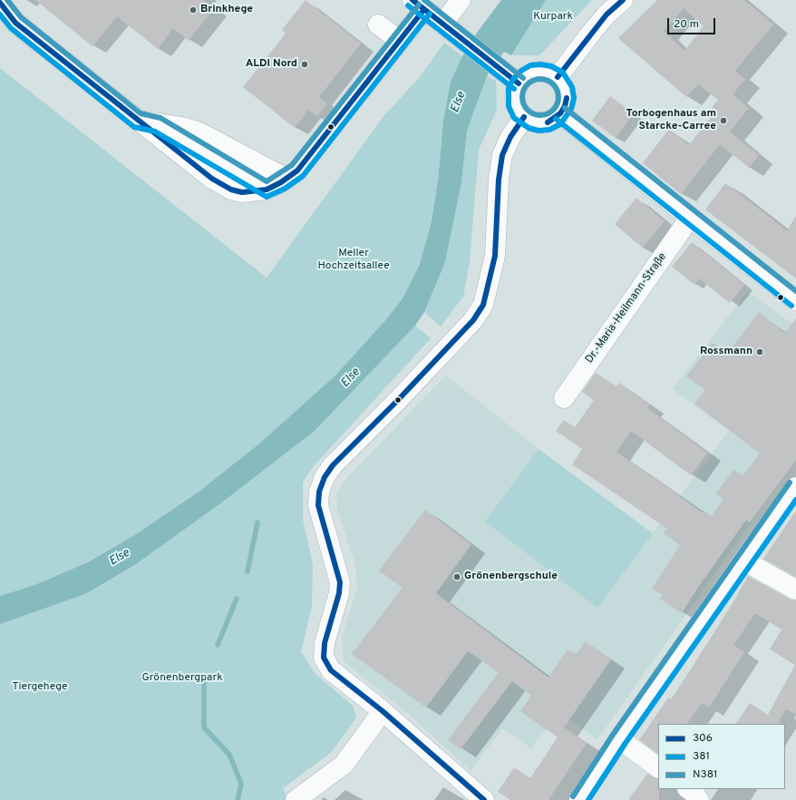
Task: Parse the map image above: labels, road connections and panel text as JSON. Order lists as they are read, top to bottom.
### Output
{
  "streets": {
    "street": ["Dr.-Maria-Heilmann-Straße"]
  },
  "water": ["Else"],
  "parks": [
    "Kurpark",
    "Meller Hochzeitsallee",
    "Grönenbergpark",
    "Tiergehege"
  ],
  "places": [
    "Brinkhege",
    "ALDI Nord",
    "Torbogenhaus am Starcke-Carree",
    "Rossmann",
    "Grönenbergschule"
  ],
  "lines": ["transit line 306", "transit line N381", "transit line 381"],
  "legend": ["306", "381", "N381"],
  "scale_bar": "20 m"
}
